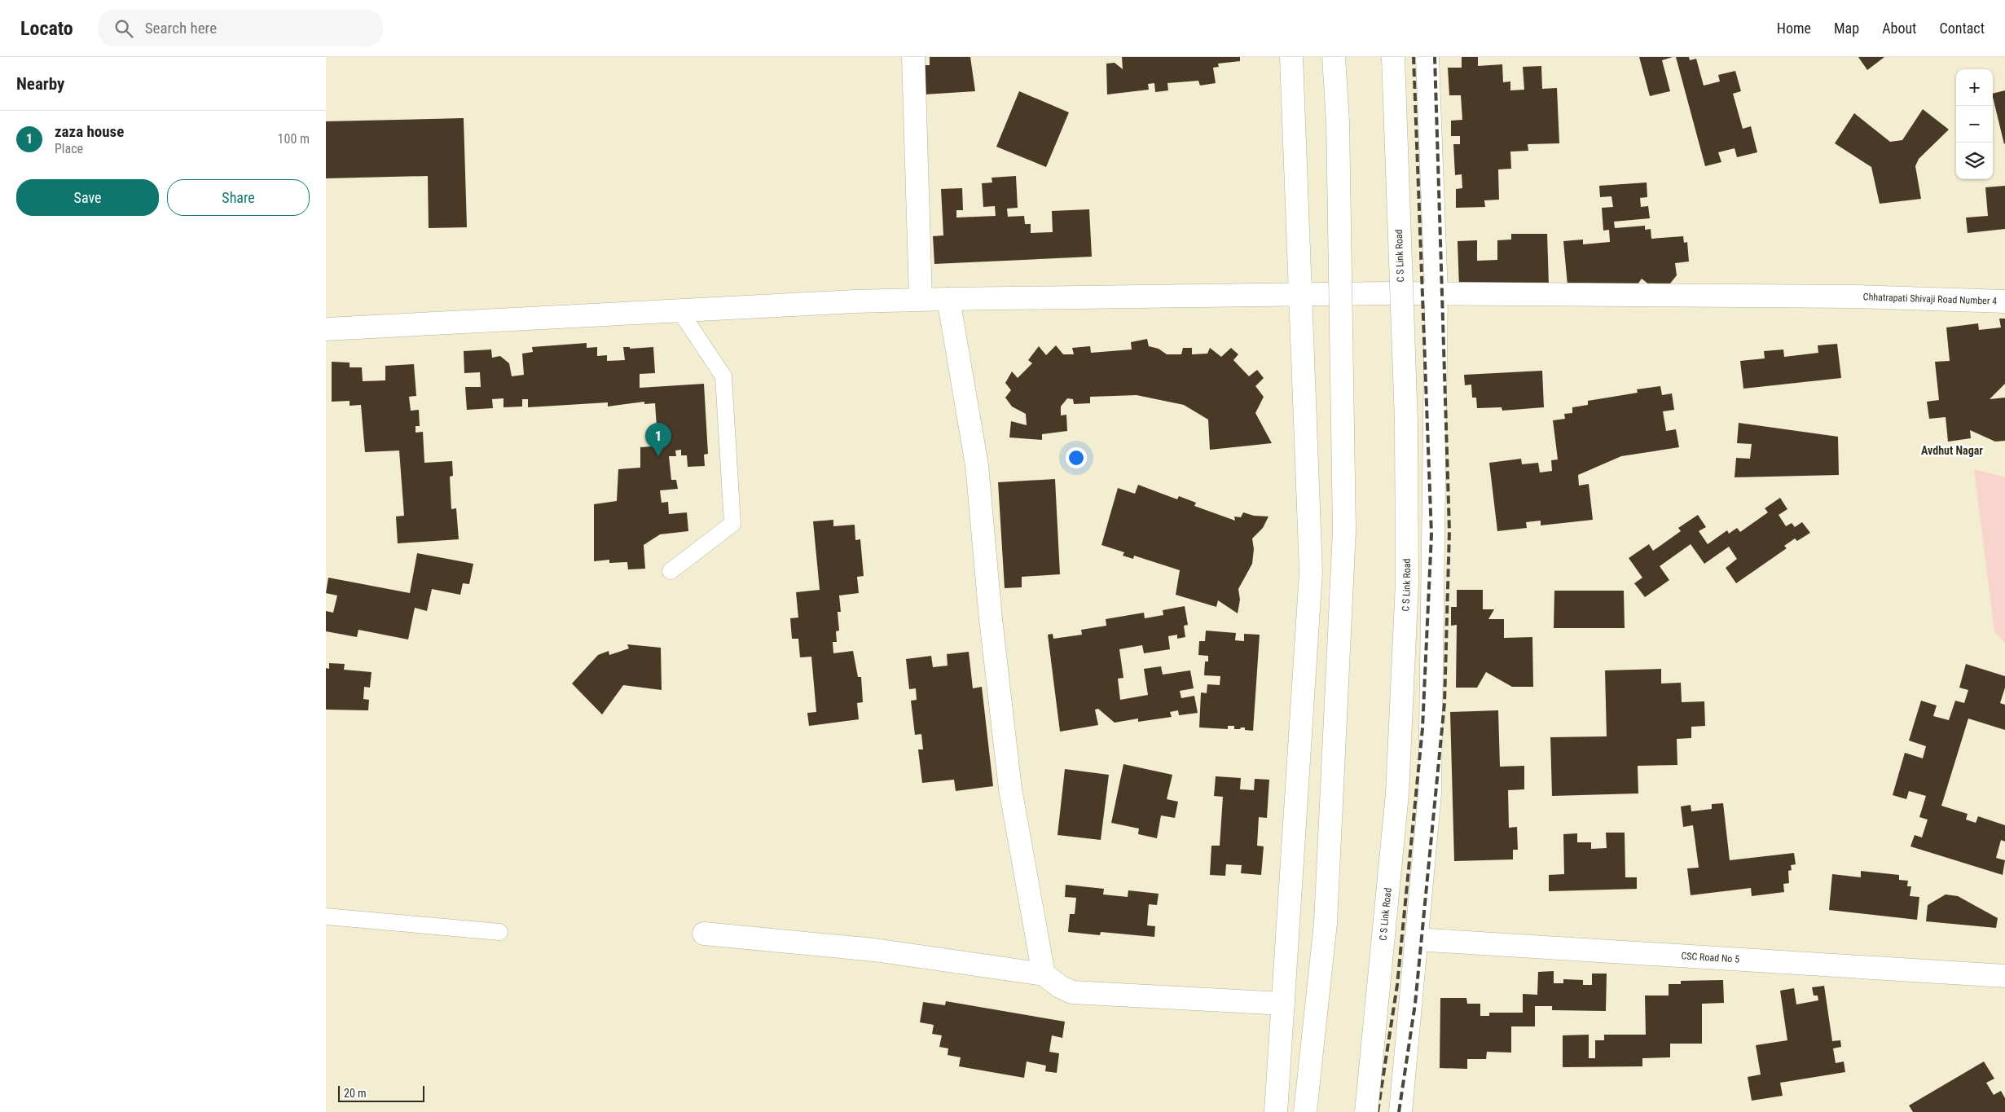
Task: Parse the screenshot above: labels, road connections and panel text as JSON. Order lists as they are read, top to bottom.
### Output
{
  "streets": {
    "street": ["C S Link Road", "Chhatrapati Shivaji Road Number 4", "CSC Road No 5"]
  },
  "districts": ["Avdhut Nagar"],
  "scale_bar": "20 m",
  "page": {
    "header": "Locato",
    "search": "Search here",
    "nav": [
      "Home",
      "Map",
      "About",
      "Contact"
    ],
    "heading": "Nearby",
    "map_buttons": ["+", "−"],
    "list": [
      {
        "mark": "1",
        "name": "zaza house",
        "note": "Place",
        "value": "100 m"
      }
    ],
    "buttons": ["Save", "Share"],
    "pins": "1",
    "scale": "20 m"
  }
}
